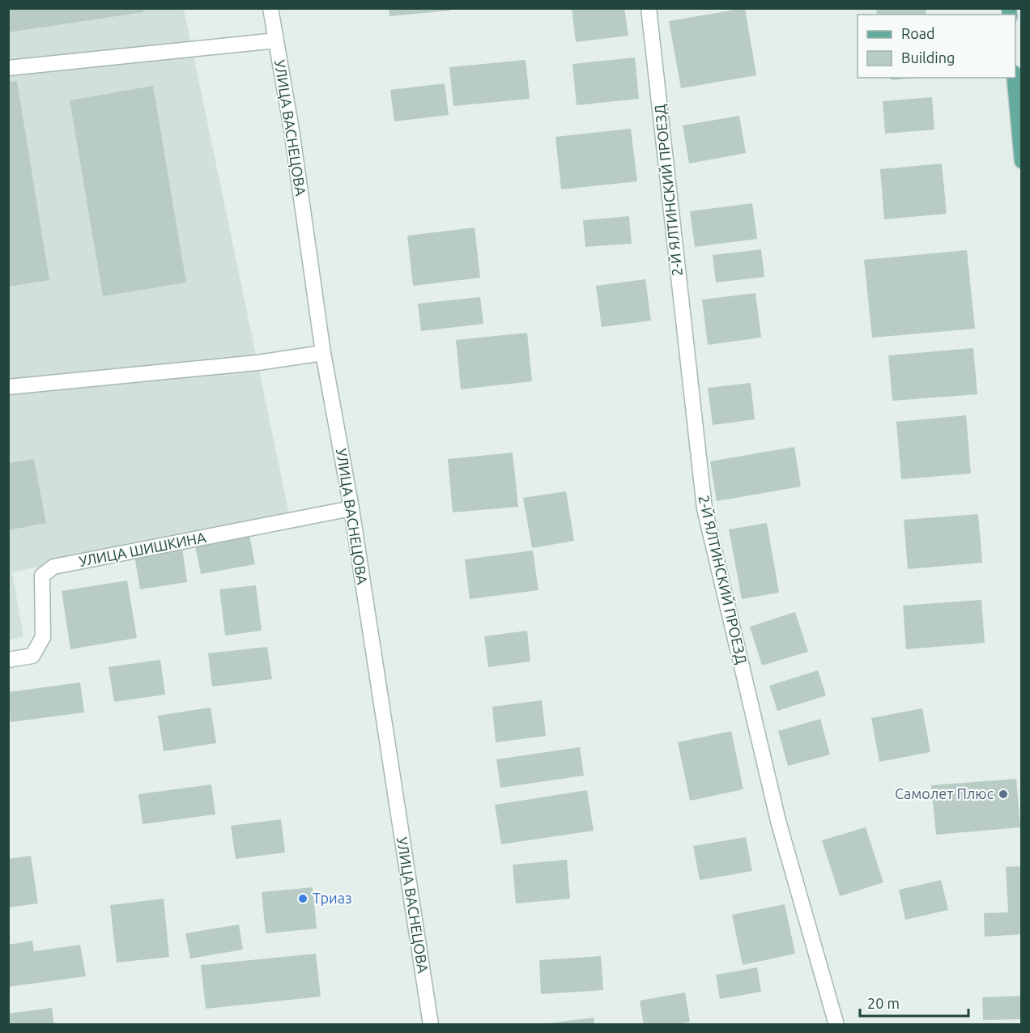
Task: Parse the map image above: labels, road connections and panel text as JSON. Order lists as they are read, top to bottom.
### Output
{
  "streets": {
    "street": ["УЛИЦА ВАСНЕЦОВА", "2-Й ЯЛТИНСКИЙ ПРОЕЗД", "УЛИЦА ШИШКИНА"]
  },
  "crossings": [
    ["УЛИЦА ВАСНЕЦОВА", "УЛИЦА ШИШКИНА"]
  ],
  "places": ["Самолет Плюс", "Триаз"],
  "legend": ["Road", "Building"],
  "scale_bar": "20 m"
}
